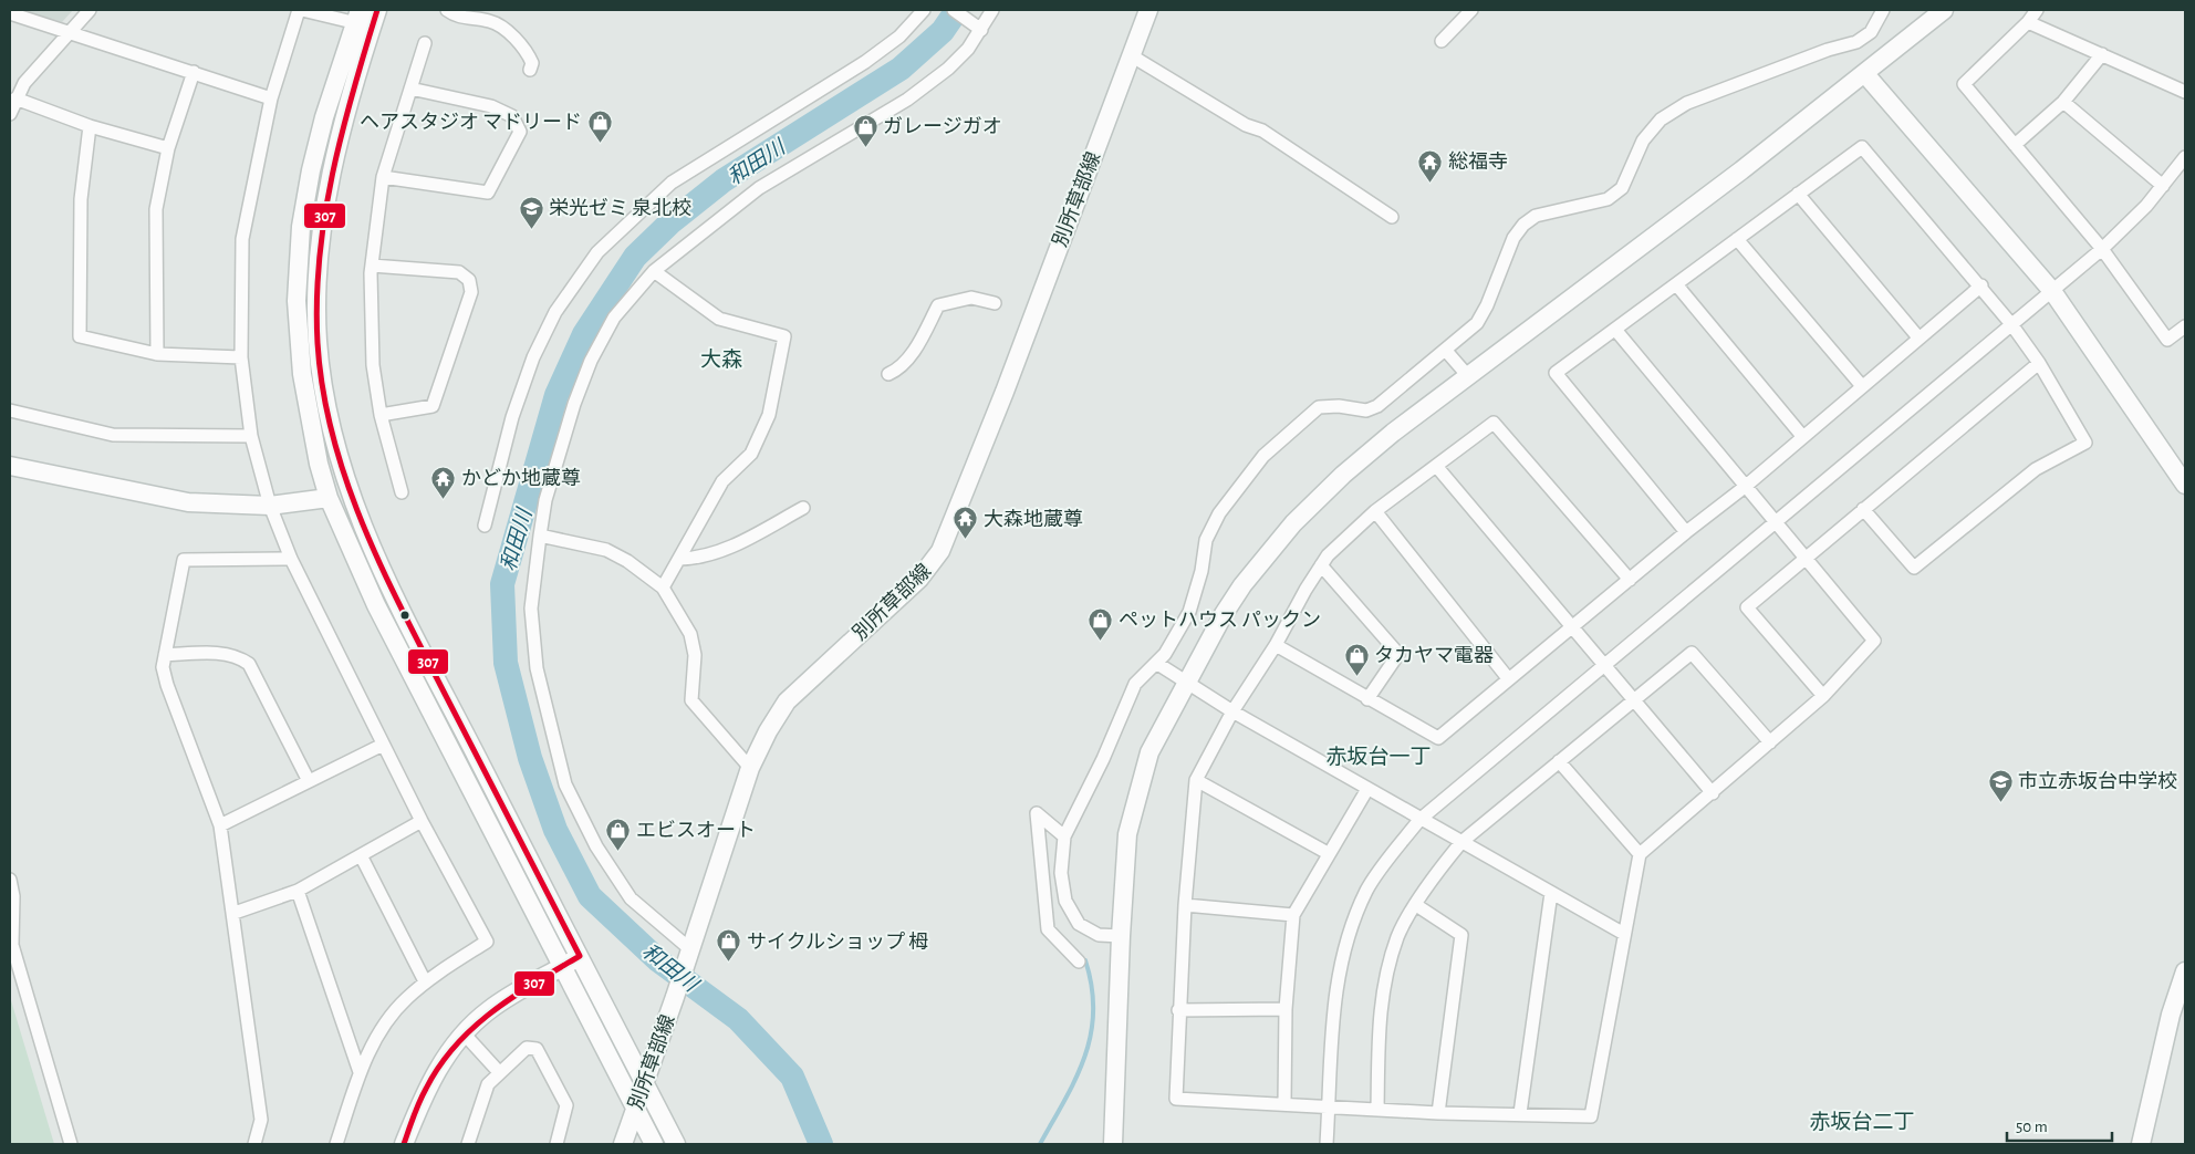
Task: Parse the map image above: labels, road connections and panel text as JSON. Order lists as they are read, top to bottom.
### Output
{
  "streets": {
    "street": ["別所草部線"]
  },
  "districts": ["大森", "赤坂台一丁", "赤坂台二丁"],
  "water": ["和田川"],
  "places": {
    "shop": [
      "ヘアスタジオ マドリード",
      "ガレージガオ",
      "ペットハウス パックン",
      "タカヤマ電器",
      "エビスオート",
      "サイクルショップ 栂"
    ],
    "temple": ["総福寺", "かどか地蔵尊", "大森地蔵尊"],
    "school or university": ["栄光ゼミ 泉北校", "市立赤坂台中学校"]
  },
  "lines": ["transit line 307"],
  "scale_bar": "50 m"
}
